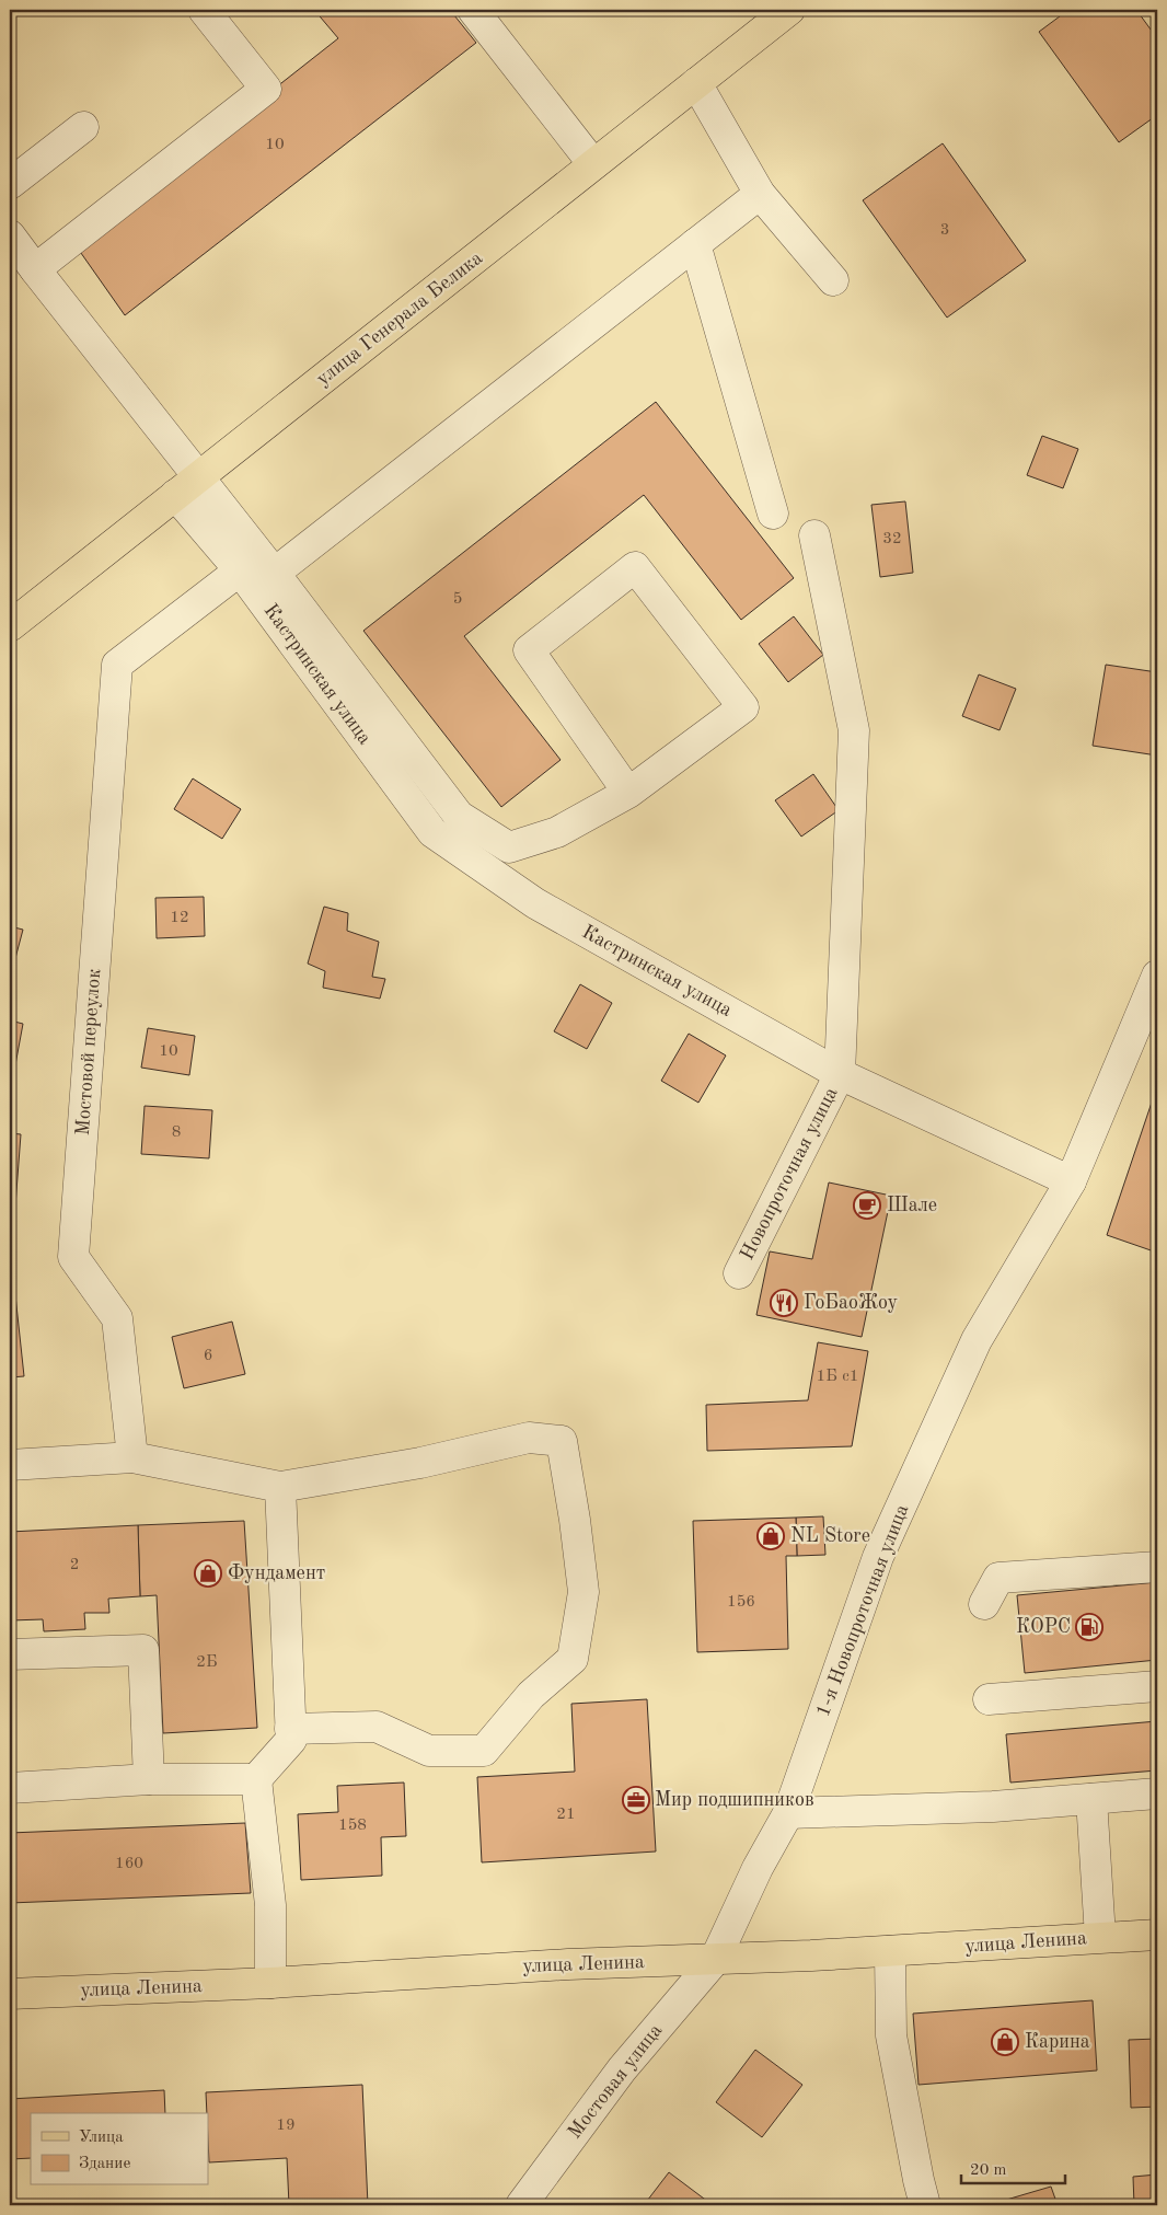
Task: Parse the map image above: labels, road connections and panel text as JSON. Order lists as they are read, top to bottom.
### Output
{
  "streets": {
    "main road": ["улица Генерала Белика", "улица Ленина"],
    "street": [
      "Кастринская улица",
      "Мостовой переулок",
      "Новопроточная улица",
      "1-я Новопроточная улица",
      "Мостовая улица"
    ]
  },
  "crossings": [
    ["Кастринская улица", "Мостовой переулок"],
    ["Кастринская улица", "Новопроточная улица"],
    ["Кастринская улица", "1-я Новопроточная улица"],
    ["1-я Новопроточная улица", "улица Ленина"],
    ["1-я Новопроточная улица", "Мостовая улица"],
    ["улица Ленина", "Мостовая улица"]
  ],
  "places": {
    "cafe": ["Шале"],
    "restaurant": ["ГоБаоЖоу"],
    "shop": ["NL Store", "Фундамент", "Карина"],
    "fuel station": ["КОРС"],
    "office": ["Мир подшипников"]
  },
  "house_numbers": [
    "10",
    "3",
    "32",
    "5",
    "12",
    "10",
    "8",
    "6",
    "1Б с1",
    "2",
    "156",
    "2Б",
    "21",
    "158",
    "160",
    "19"
  ],
  "legend": ["Улица", "Здание"],
  "scale_bar": "20 m"
}
